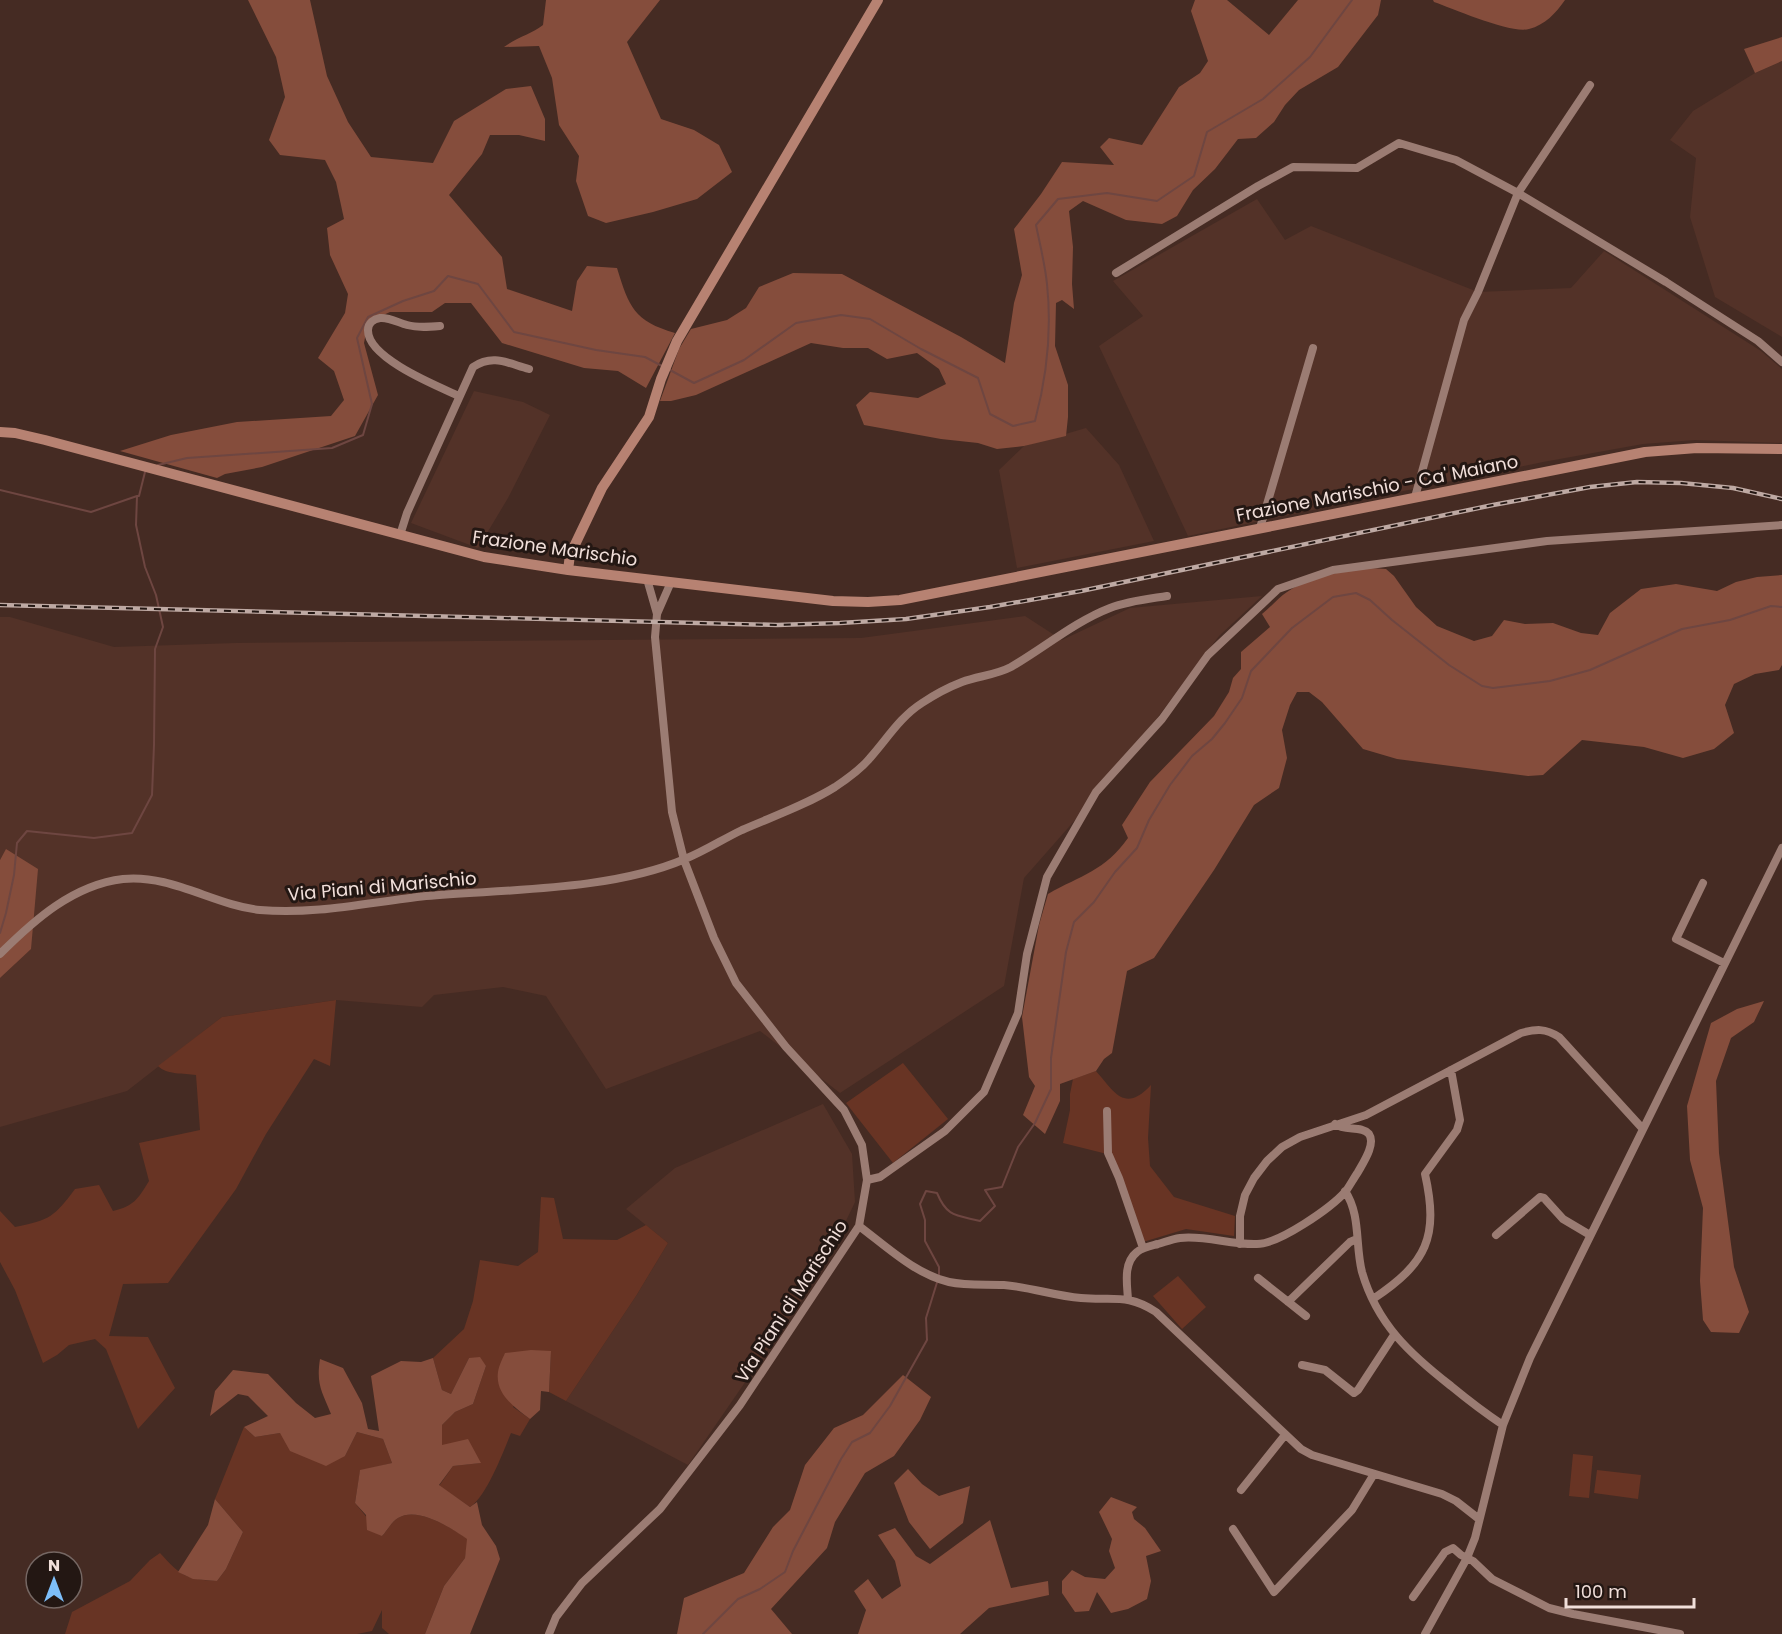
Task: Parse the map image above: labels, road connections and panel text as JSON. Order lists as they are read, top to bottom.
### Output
{
  "streets": {
    "main road": ["Frazione Marischio - Ca' Maiano", "Frazione Marischio"],
    "street": ["Via Piani di Marischio"]
  },
  "crossings": [
    ["Frazione Marischio - Ca' Maiano", "Frazione Marischio"]
  ],
  "scale_bar": "100 m",
  "north": "top"
}
